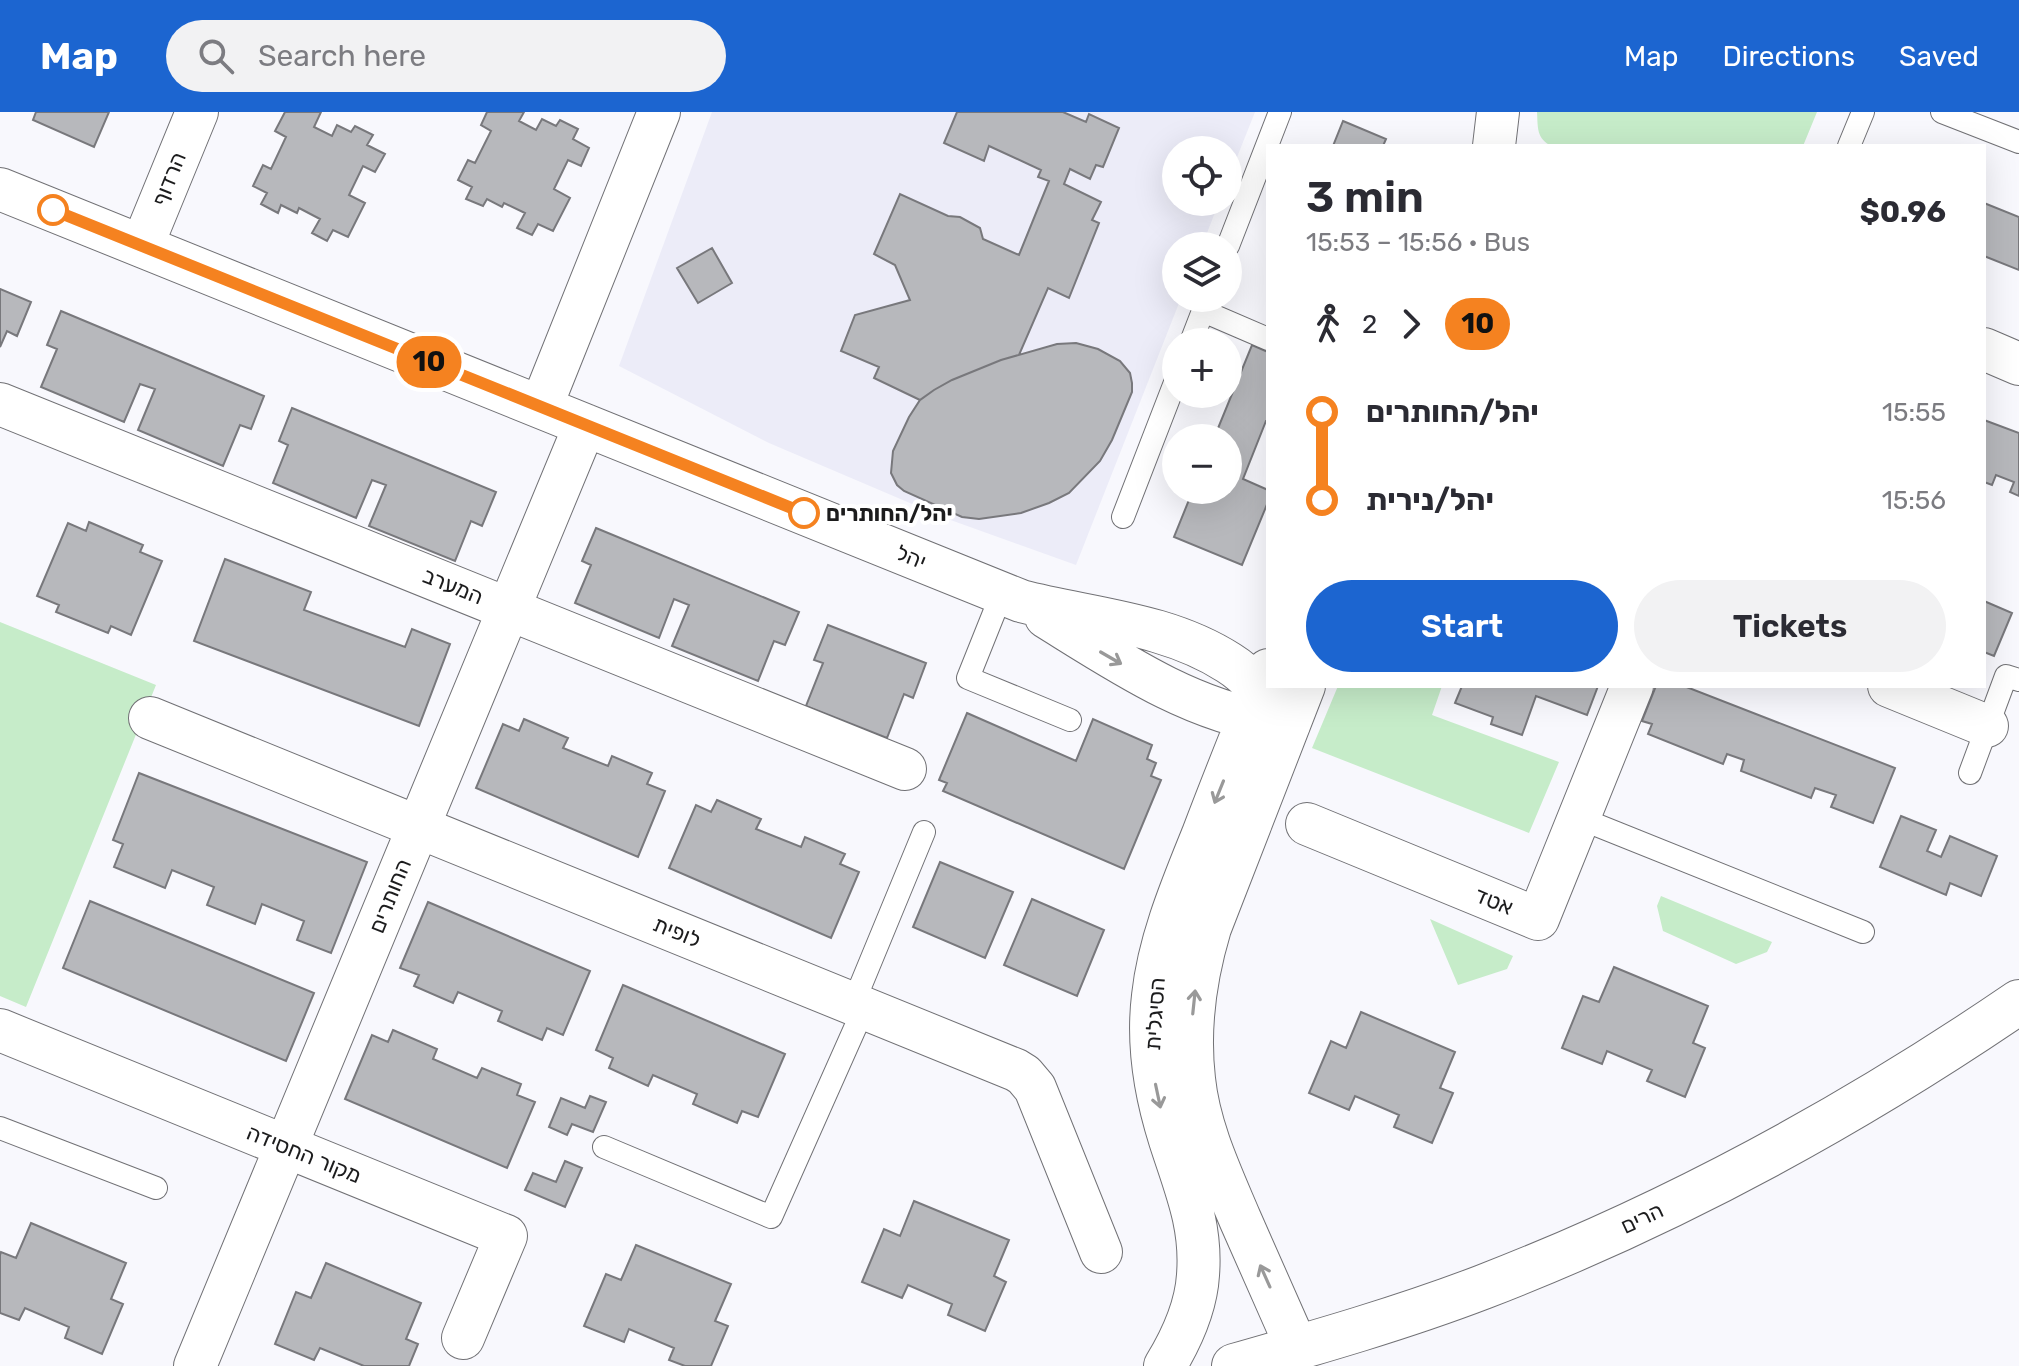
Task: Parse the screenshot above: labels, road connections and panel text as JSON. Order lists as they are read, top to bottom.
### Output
{
  "streets": {
    "main road": ["הרים"],
    "street": [
      "הרדוף",
      "יהל",
      "המערב",
      "החותרים",
      "אטד",
      "לופית",
      "הסיגלית",
      "מקור החסידה"
    ]
  },
  "crossings": [
    ["הרדוף", "יהל"],
    ["יהל", "החותרים"],
    ["יהל", "הסיגלית"],
    ["המערב", "החותרים"],
    ["החותרים", "לופית"],
    ["החותרים", "מקור החסידה"],
    ["הסיגלית", "הרים"]
  ],
  "places": ["יהל/החותרים"],
  "lines": ["bus line 10"],
  "page": {
    "header": "Map",
    "search": "Search here",
    "nav": ["Map", "Directions", "Saved"],
    "on_map": "10",
    "map_buttons": ["+", "−"],
    "heading": ["3 min", "15:53 – 15:56 · Bus", "$0.96"],
    "legs": ["2", "10"],
    "list": [
      {
        "name": "יהל/החותרים",
        "value": "15:55"
      },
      {
        "name": "יהל/נירית",
        "value": "15:56"
      }
    ],
    "buttons": ["Start", "Tickets"]
  }
}
